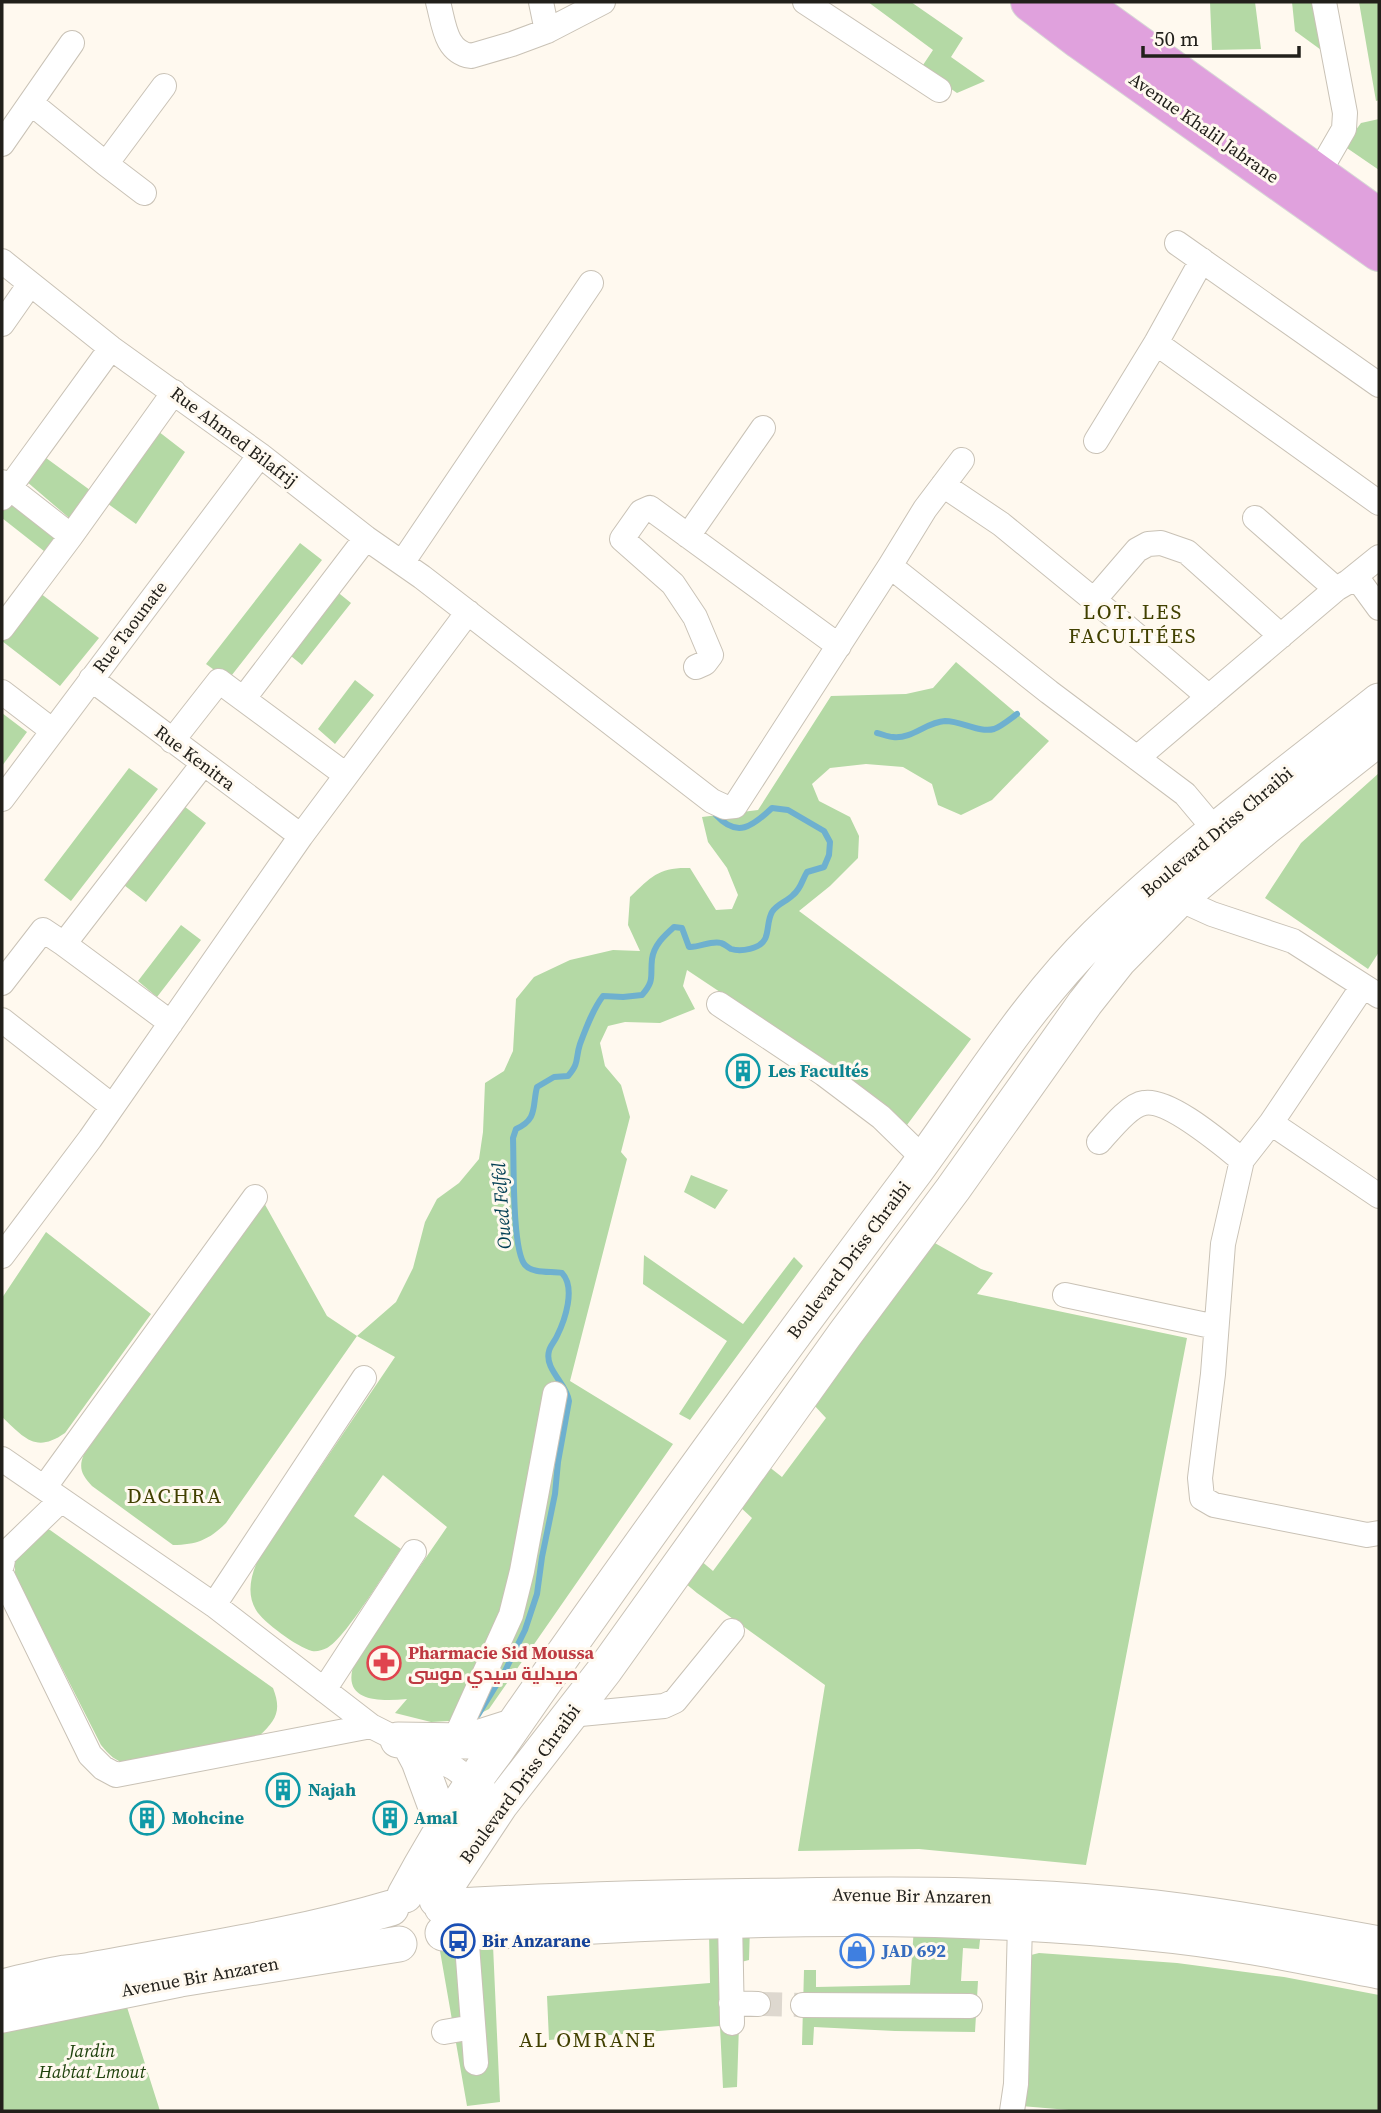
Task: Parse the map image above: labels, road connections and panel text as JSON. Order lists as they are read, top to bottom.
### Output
{
  "streets": {
    "main road": ["Avenue Khalil Jabrane", "Boulevard Driss Chraibi", "Avenue Bir Anzaren"],
    "street": ["Rue Ahmed Bilafrij", "Rue Taounate", "Rue Kenitra"]
  },
  "crossings": [
    ["Rue Ahmed Bilafrij", "Rue Taounate"],
    ["Rue Taounate", "Rue Kenitra"],
    ["Boulevard Driss Chraibi", "Avenue Bir Anzaren"]
  ],
  "districts": ["LOT. LES FACULTÉES", "DACHRA", "AL OMRANE"],
  "water": ["Oued Felfel"],
  "parks": ["Jardin Habtat Lmout"],
  "places": {
    "building": [
      "Les Facultés",
      "Najah",
      "Mohcine",
      "Amal"
    ],
    "pharmacy": ["Pharmacie Sid Moussa صيدلية سيدي موسى"],
    "bus stop": ["Bir Anzarane"],
    "shop": ["JAD 692"]
  },
  "scale_bar": "50 m"
}
